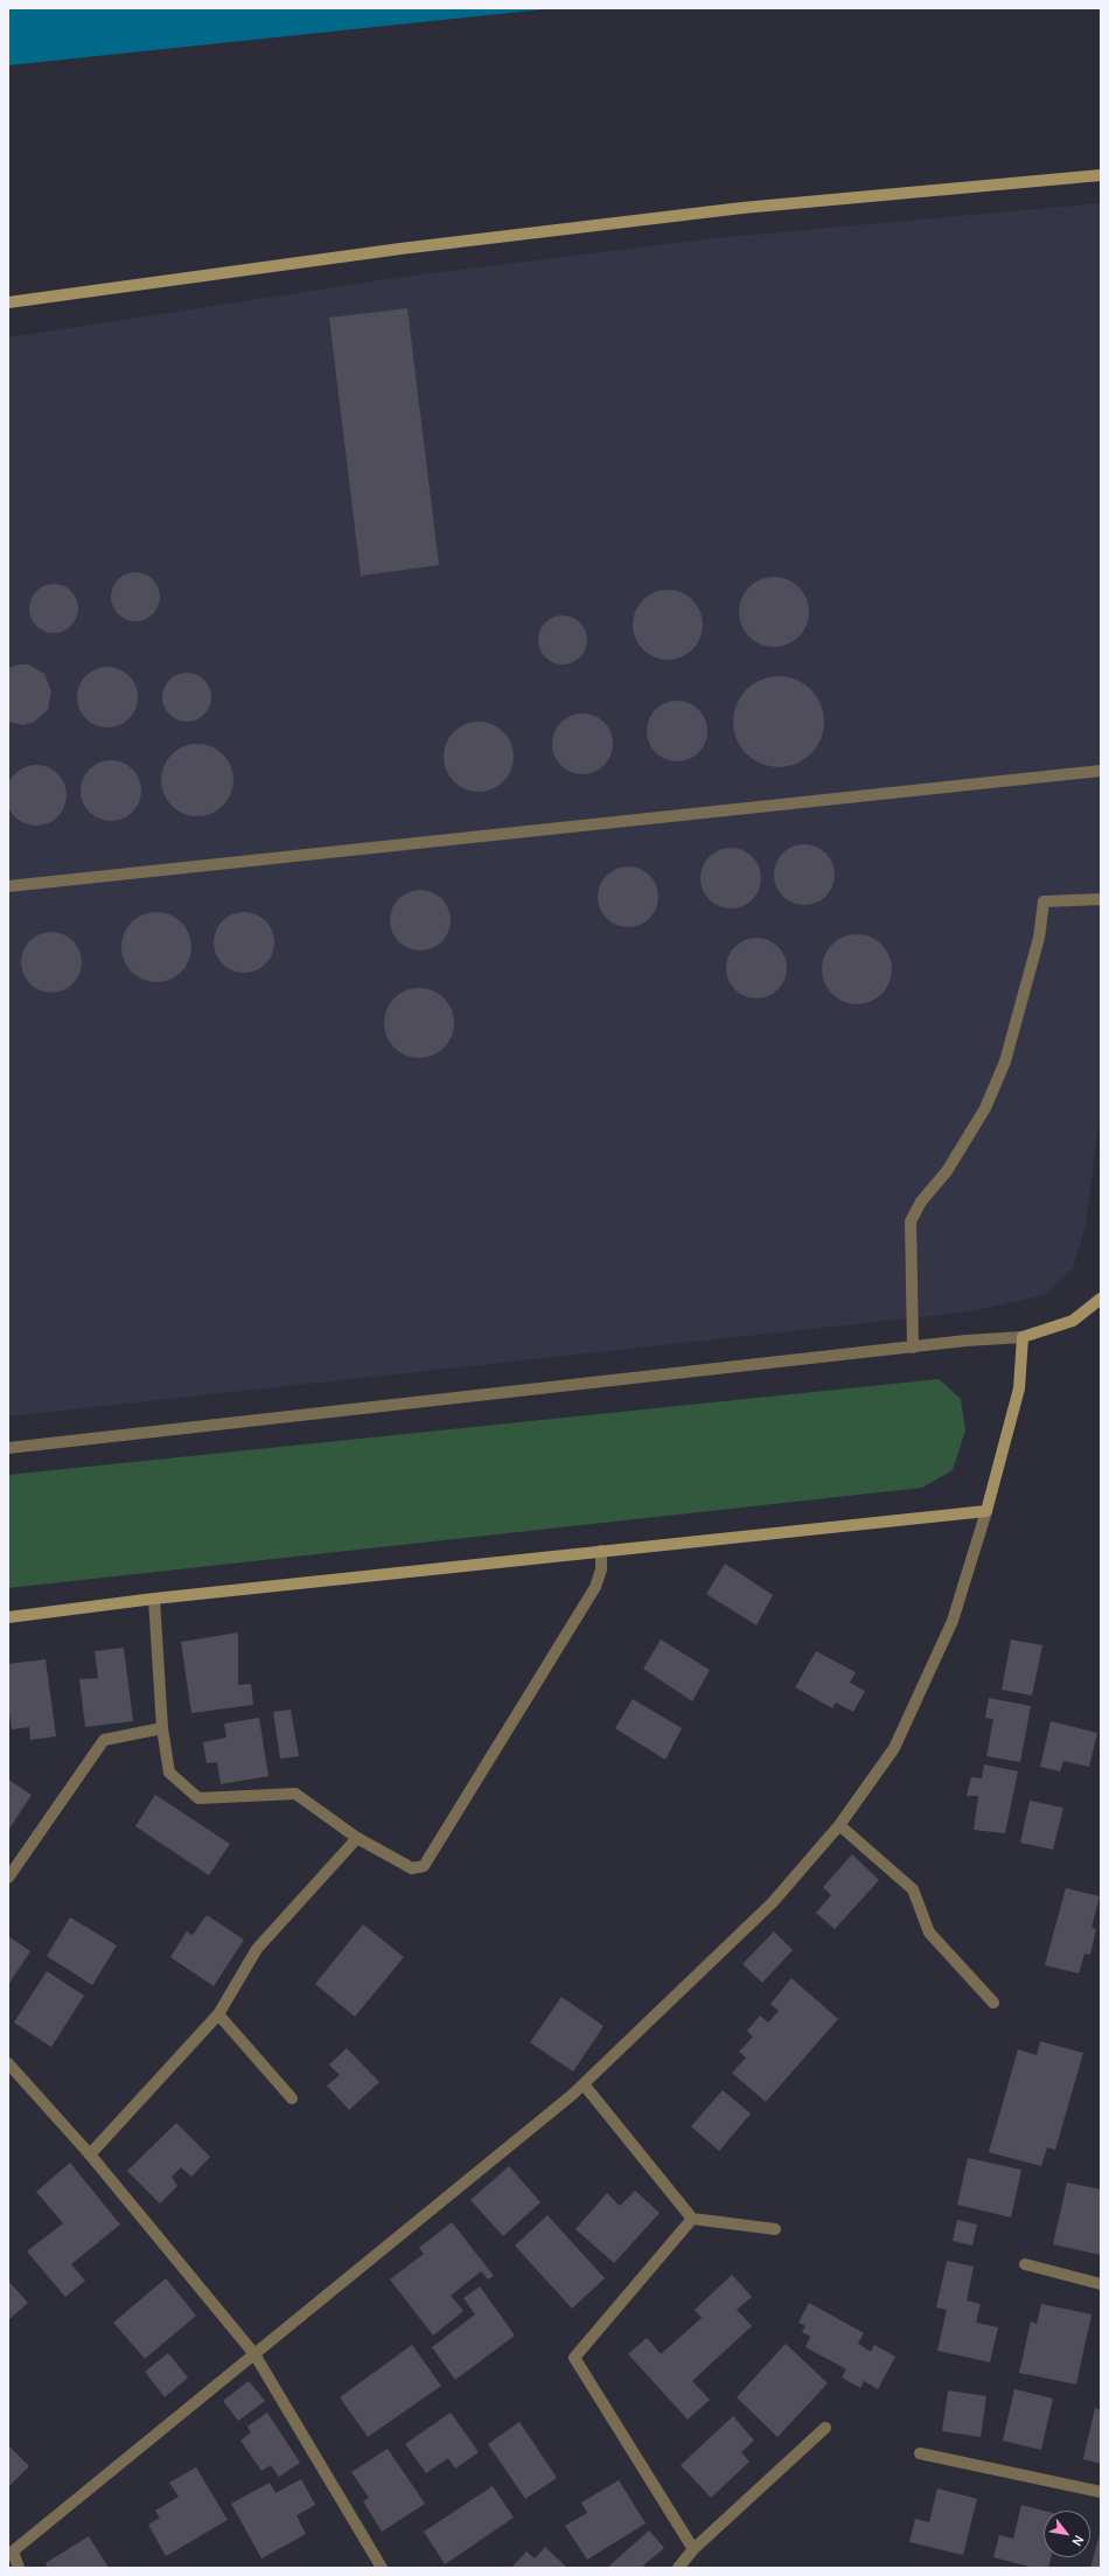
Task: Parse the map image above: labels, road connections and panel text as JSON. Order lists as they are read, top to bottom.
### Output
{
  "north": "bottom right"
}
